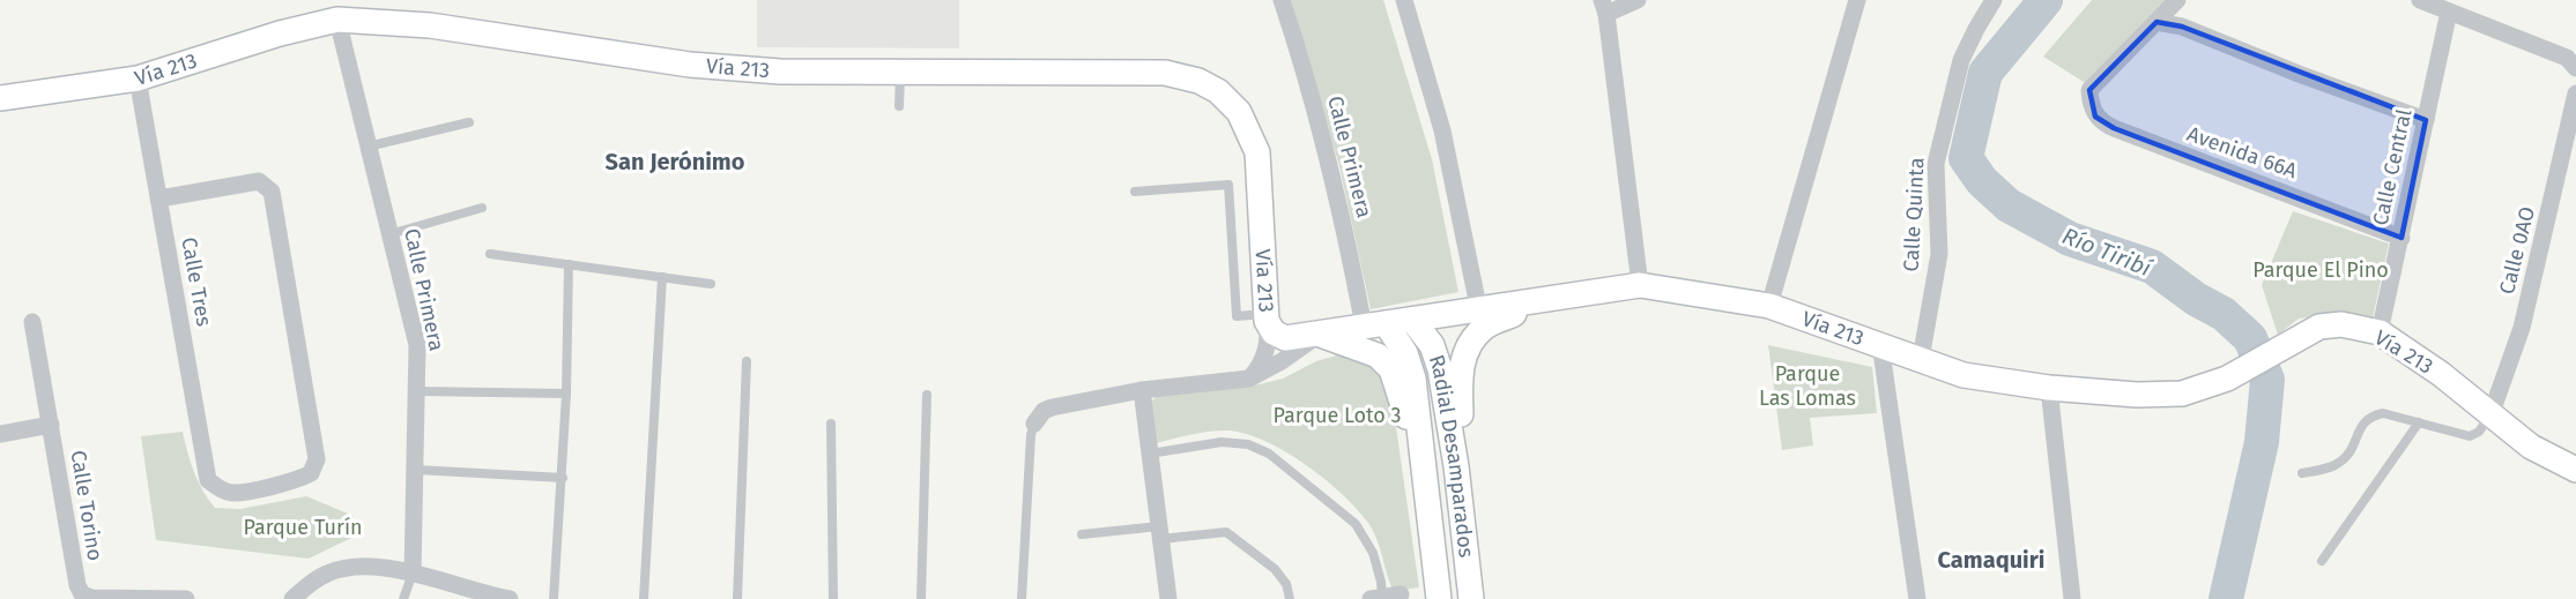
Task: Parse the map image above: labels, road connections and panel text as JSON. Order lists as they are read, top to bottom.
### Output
{
  "streets": {
    "main road": ["Vía 213", "Radial Desamparados"],
    "street": [
      "Avenida 66A",
      "Calle Primera",
      "Calle Central",
      "Calle Quinta",
      "Calle 0AO",
      "Calle Tres",
      "Calle Torino"
    ]
  },
  "crossings": [
    ["Vía 213", "Calle Primera"],
    ["Vía 213", "Calle Central"],
    ["Vía 213", "Calle Quinta"],
    ["Vía 213", "Calle 0AO"],
    ["Vía 213", "Calle Tres"],
    ["Vía 213", "Radial Desamparados"],
    ["Avenida 66A", "Calle Central"],
    ["Calle Primera", "Radial Desamparados"]
  ],
  "districts": ["San Jerónimo", "Camaquiri"],
  "water": ["Río Tiribí"],
  "parks": [
    "Parque El Pino",
    "Parque Las Lomas",
    "Parque Loto 3",
    "Parque Turín"
  ]
}
